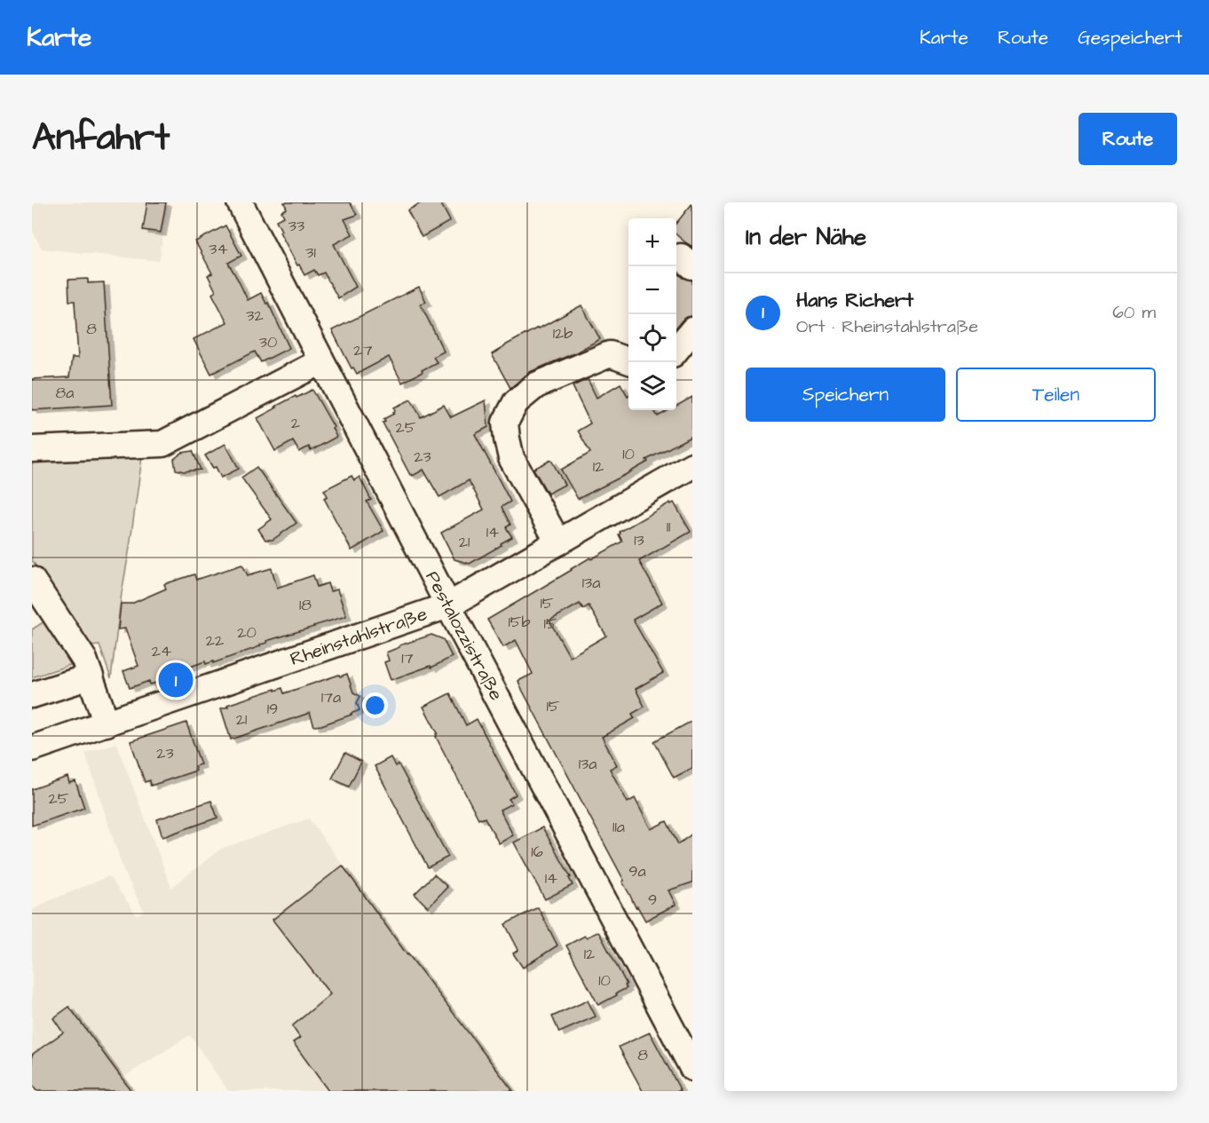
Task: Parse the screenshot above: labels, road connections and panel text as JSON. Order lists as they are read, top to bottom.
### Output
{
  "streets": {
    "street": ["Pestalozzistraße", "Rheinstahlstraße"]
  },
  "crossings": [
    ["Pestalozzistraße", "Rheinstahlstraße"]
  ],
  "house_numbers": [
    "33",
    "34",
    "31",
    "32",
    "8",
    "12b",
    "30",
    "27",
    "8a",
    "2",
    "25",
    "10",
    "23",
    "12",
    "11",
    "14",
    "13",
    "21",
    "13a",
    "15",
    "18",
    "15b",
    "15",
    "20",
    "22",
    "24",
    "17",
    "17a",
    "15",
    "19",
    "21",
    "23",
    "13a",
    "25",
    "11a",
    "16",
    "9a",
    "14",
    "9",
    "12",
    "10",
    "8"
  ],
  "page": {
    "header": "Karte",
    "nav": ["Karte", "Route", "Gespeichert"],
    "title": "Anfahrt",
    "buttons": [
      "Route",
      ["Speichern", "Teilen"]
    ],
    "heading": "In der Nähe",
    "map_buttons": ["+", "−"],
    "list": [
      {
        "mark": "1",
        "name": "Hans Richert",
        "note": "Ort · Rheinstahlstraße",
        "value": "60 m"
      }
    ],
    "pins": "1"
  }
}
